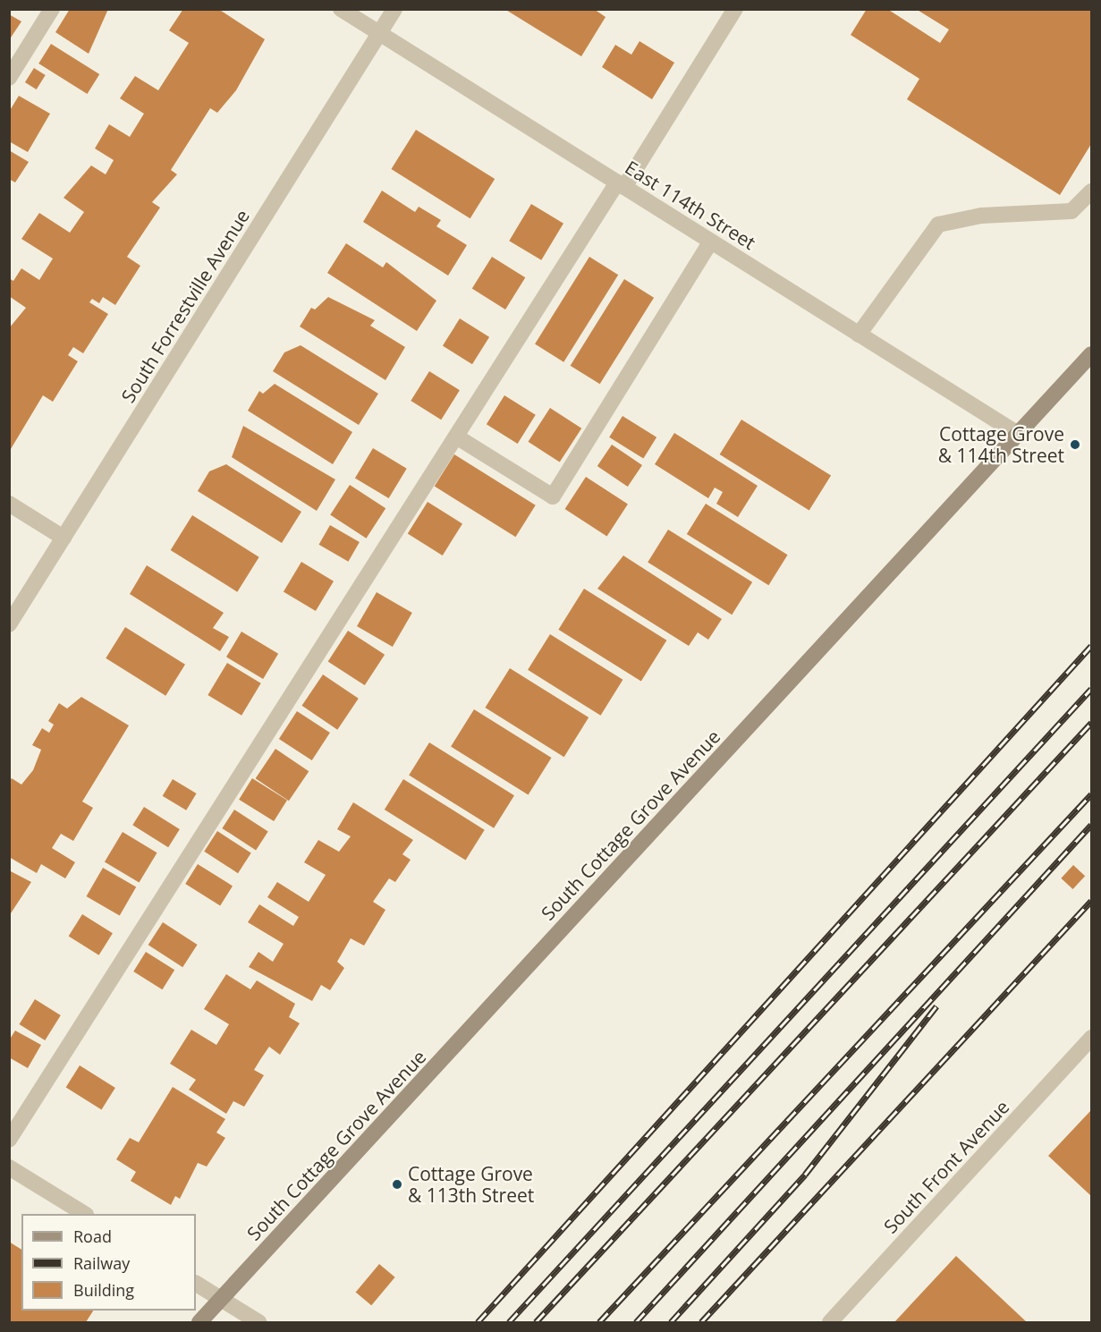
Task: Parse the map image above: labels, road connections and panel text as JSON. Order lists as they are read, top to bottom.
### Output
{
  "streets": {
    "street": [
      "East 114th Street",
      "South Forrestville Avenue",
      "South Cottage Grove Avenue",
      "South Front Avenue"
    ]
  },
  "crossings": [
    ["East 114th Street", "South Forrestville Avenue"],
    ["East 114th Street", "South Cottage Grove Avenue"]
  ],
  "places": ["Cottage Grove & 114th Street", "Cottage Grove & 113th Street"],
  "legend": ["Road", "Railway", "Building"]
}
